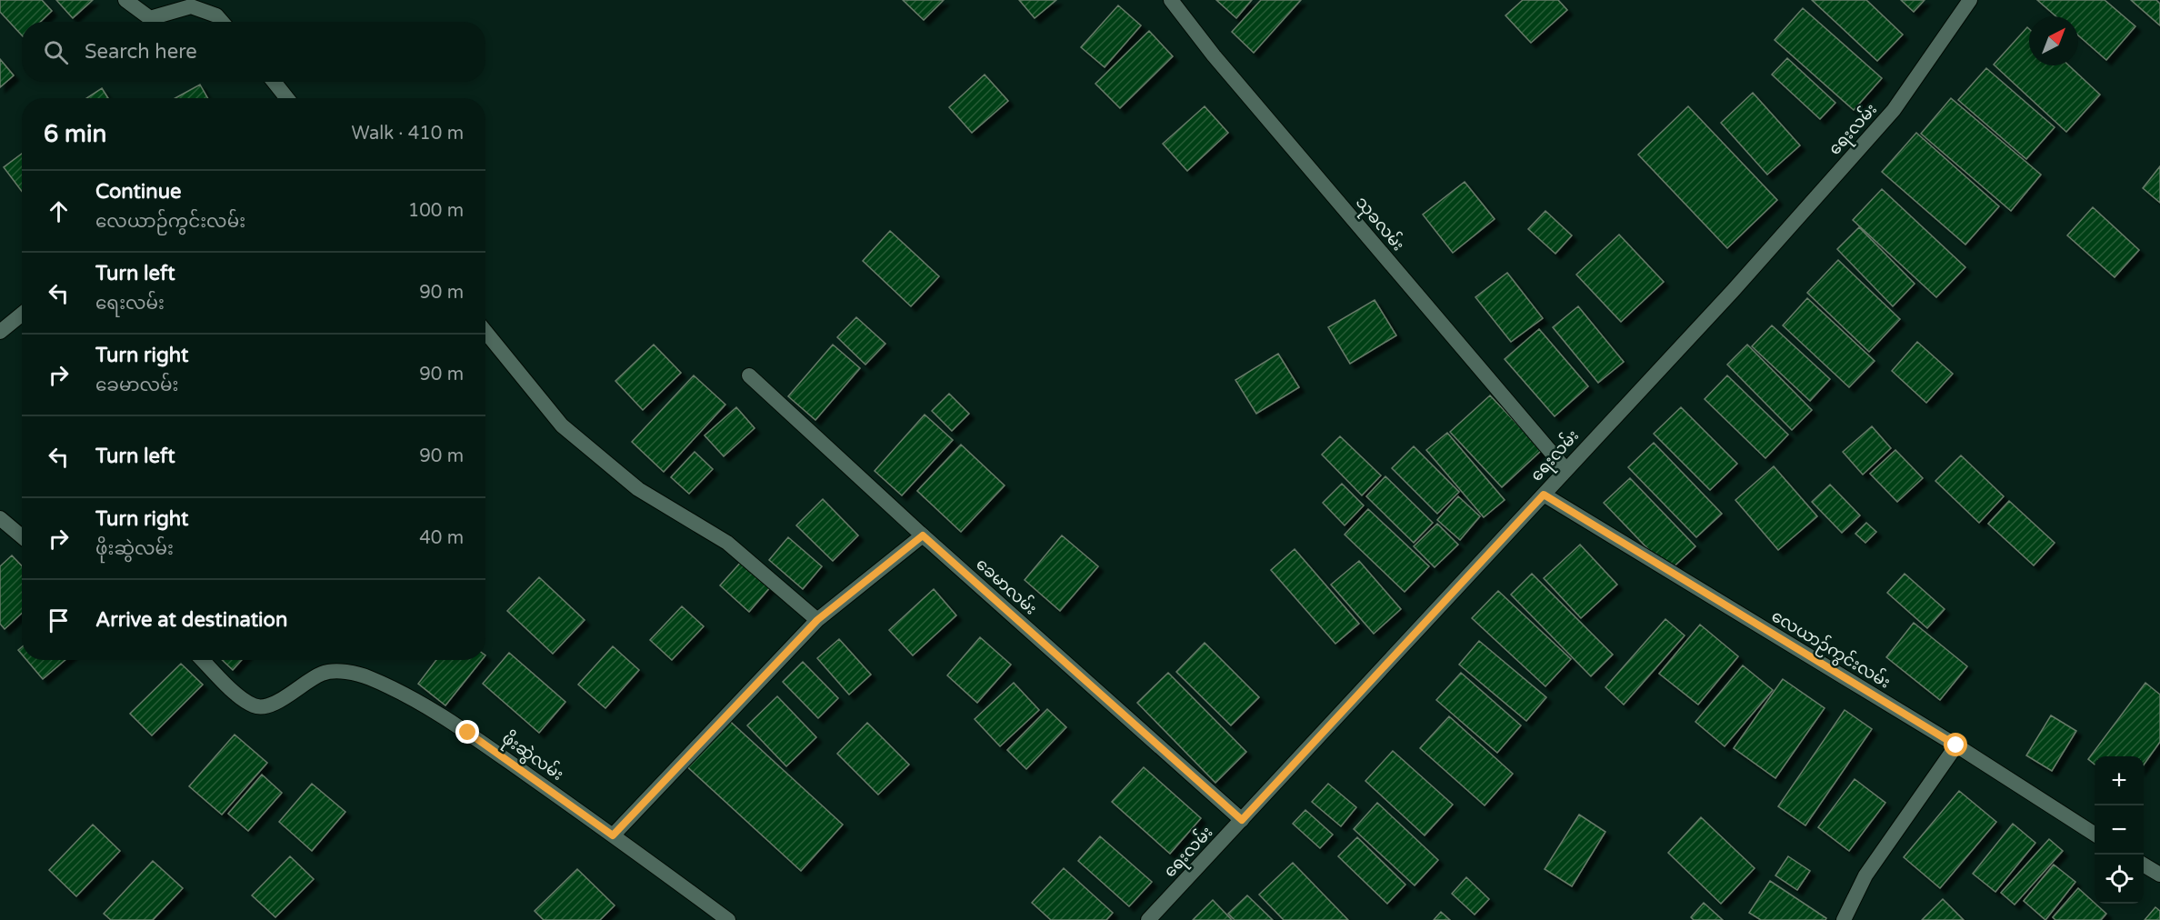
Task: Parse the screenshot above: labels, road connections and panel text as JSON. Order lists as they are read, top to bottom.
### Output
{
  "streets": {
    "street": [
      "ရေးလမ်း",
      "သုခလမ်း",
      "ခေမာလမ်း",
      "လေယာဉ်ကွင်းလမ်း",
      "ဖိုးဆွဲလမ်း"
    ]
  },
  "crossings": [
    ["ရေးလမ်း", "သုခလမ်း"],
    ["ရေးလမ်း", "ခေမာလမ်း"],
    ["ရေးလမ်း", "လေယာဉ်ကွင်းလမ်း"]
  ],
  "north": "top right",
  "page": {
    "search": "Search here",
    "heading": ["6 min", "Walk · 410 m"],
    "list": [
      ["Continue", "လေယာဉ်ကွင်းလမ်း", "100 m"],
      ["Turn left", "ရေးလမ်း", "90 m"],
      ["Turn right", "ခေမာလမ်း", "90 m"],
      ["Turn left", "90 m"],
      ["Turn right", "ဖိုးဆွဲလမ်း", "40 m"],
      "Arrive at destination"
    ],
    "map_buttons": ["+", "−"]
  }
}
